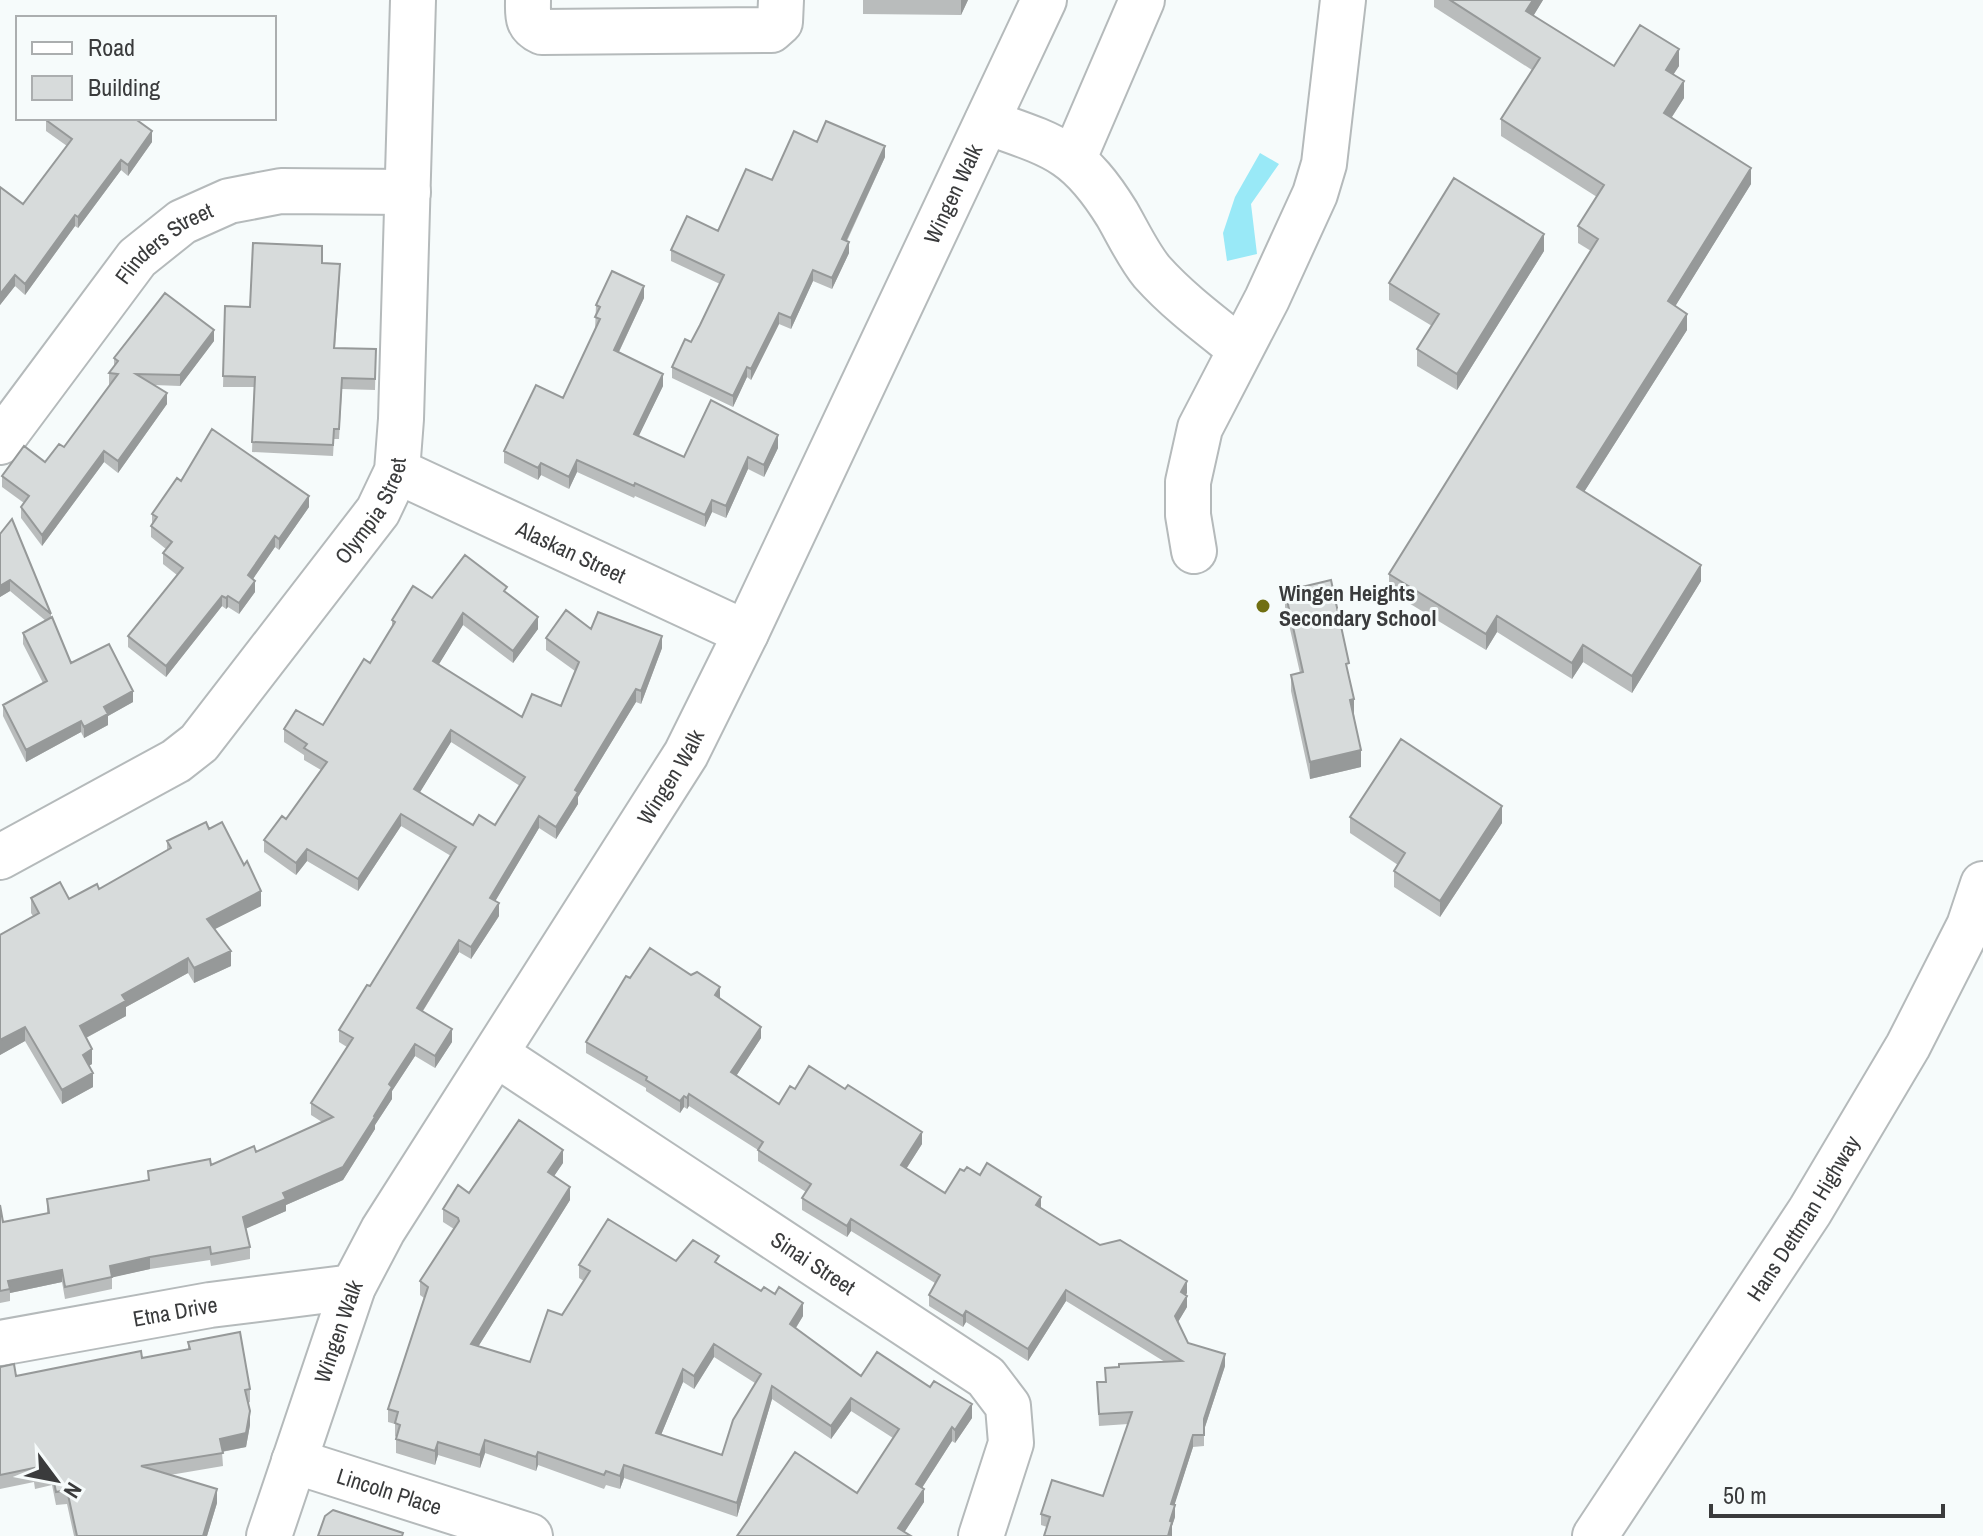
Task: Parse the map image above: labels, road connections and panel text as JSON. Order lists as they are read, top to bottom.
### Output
{
  "streets": {
    "street": [
      "Wingen Walk",
      "Flinders Street",
      "Olympia Street",
      "Alaskan Street",
      "Hans Dettman Highway",
      "Sinai Street",
      "Etna Drive",
      "Lincoln Place"
    ]
  },
  "crossings": [
    ["Wingen Walk", "Alaskan Street"],
    ["Wingen Walk", "Sinai Street"],
    ["Wingen Walk", "Etna Drive"],
    ["Wingen Walk", "Lincoln Place"],
    ["Flinders Street", "Olympia Street"],
    ["Olympia Street", "Alaskan Street"]
  ],
  "places": ["Wingen Heights Secondary School"],
  "legend": ["Road", "Building"],
  "scale_bar": "50 m",
  "north": "bottom right"
}
